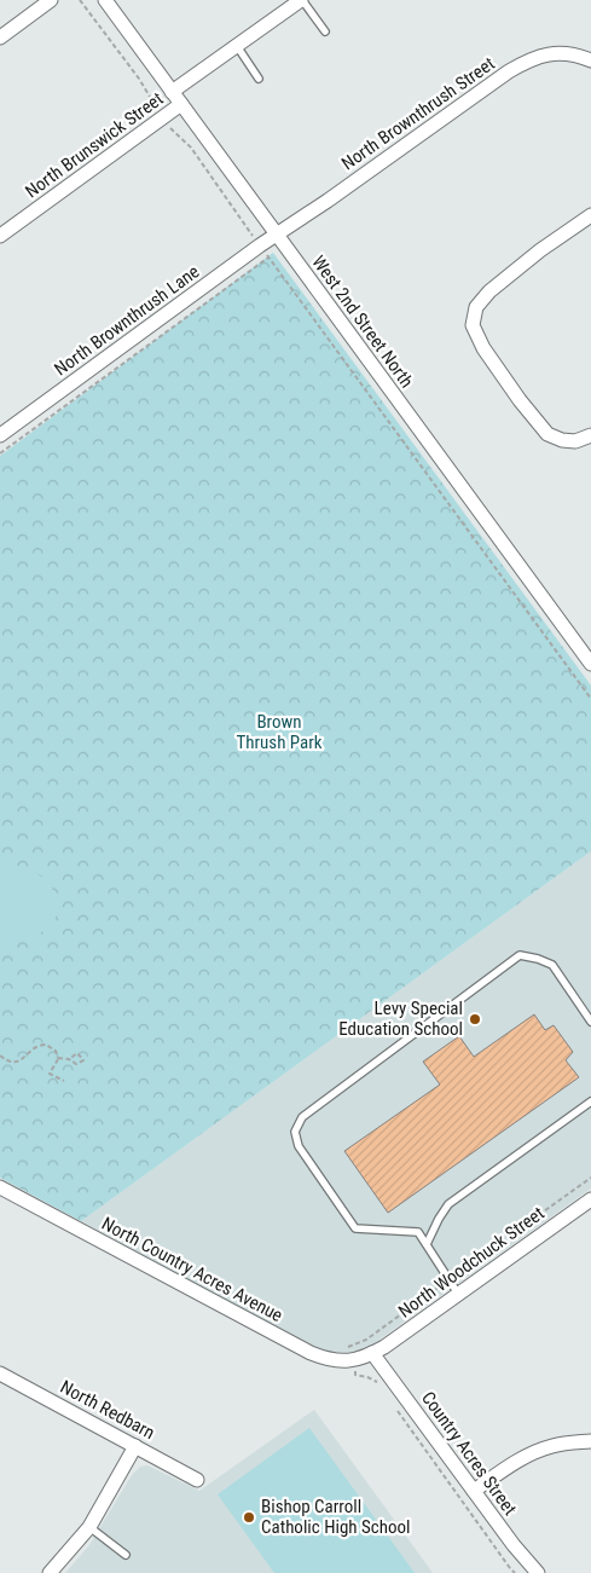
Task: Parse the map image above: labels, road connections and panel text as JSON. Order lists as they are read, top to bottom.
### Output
{
  "streets": {
    "street": [
      "North Brownthrush Street",
      "North Brunswick Street",
      "North Brownthrush Lane",
      "West 2nd Street North",
      "North Woodchuck Street",
      "North Country Acres Avenue",
      "North Redbarn",
      "Country Acres Street"
    ]
  },
  "crossings": [
    ["North Brownthrush Street", "North Brownthrush Lane"],
    ["North Brownthrush Street", "West 2nd Street North"],
    ["North Brunswick Street", "West 2nd Street North"],
    ["North Brownthrush Lane", "West 2nd Street North"],
    ["North Woodchuck Street", "North Country Acres Avenue"],
    ["North Woodchuck Street", "Country Acres Street"],
    ["North Country Acres Avenue", "Country Acres Street"]
  ],
  "parks": ["Brown Thrush Park"],
  "places": ["Levy Special Education School", "Bishop Carroll Catholic High School"]
}
